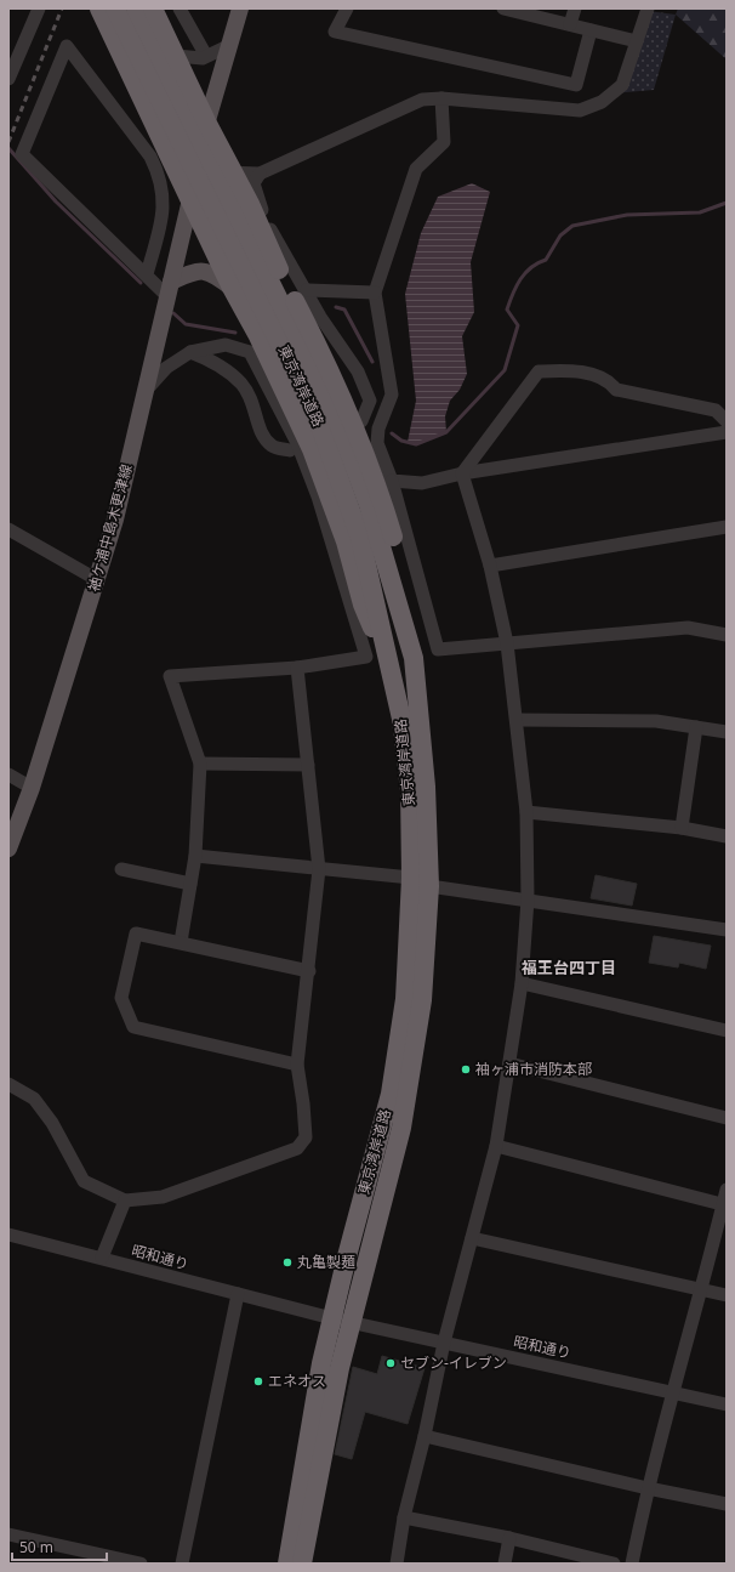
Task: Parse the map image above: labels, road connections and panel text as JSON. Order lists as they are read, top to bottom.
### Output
{
  "streets": {
    "highway": ["東京湾岸道路"],
    "main road": ["袖ケ浦中島木更津線"],
    "street": ["昭和通り"]
  },
  "crossings": [
    ["東京湾岸道路", "昭和通り"]
  ],
  "districts": ["福王台四丁目"],
  "places": [
    "袖ヶ浦市消防本部",
    "丸亀製麺",
    "セブン-イレブン",
    "エネオス"
  ],
  "scale_bar": "50 m"
}
